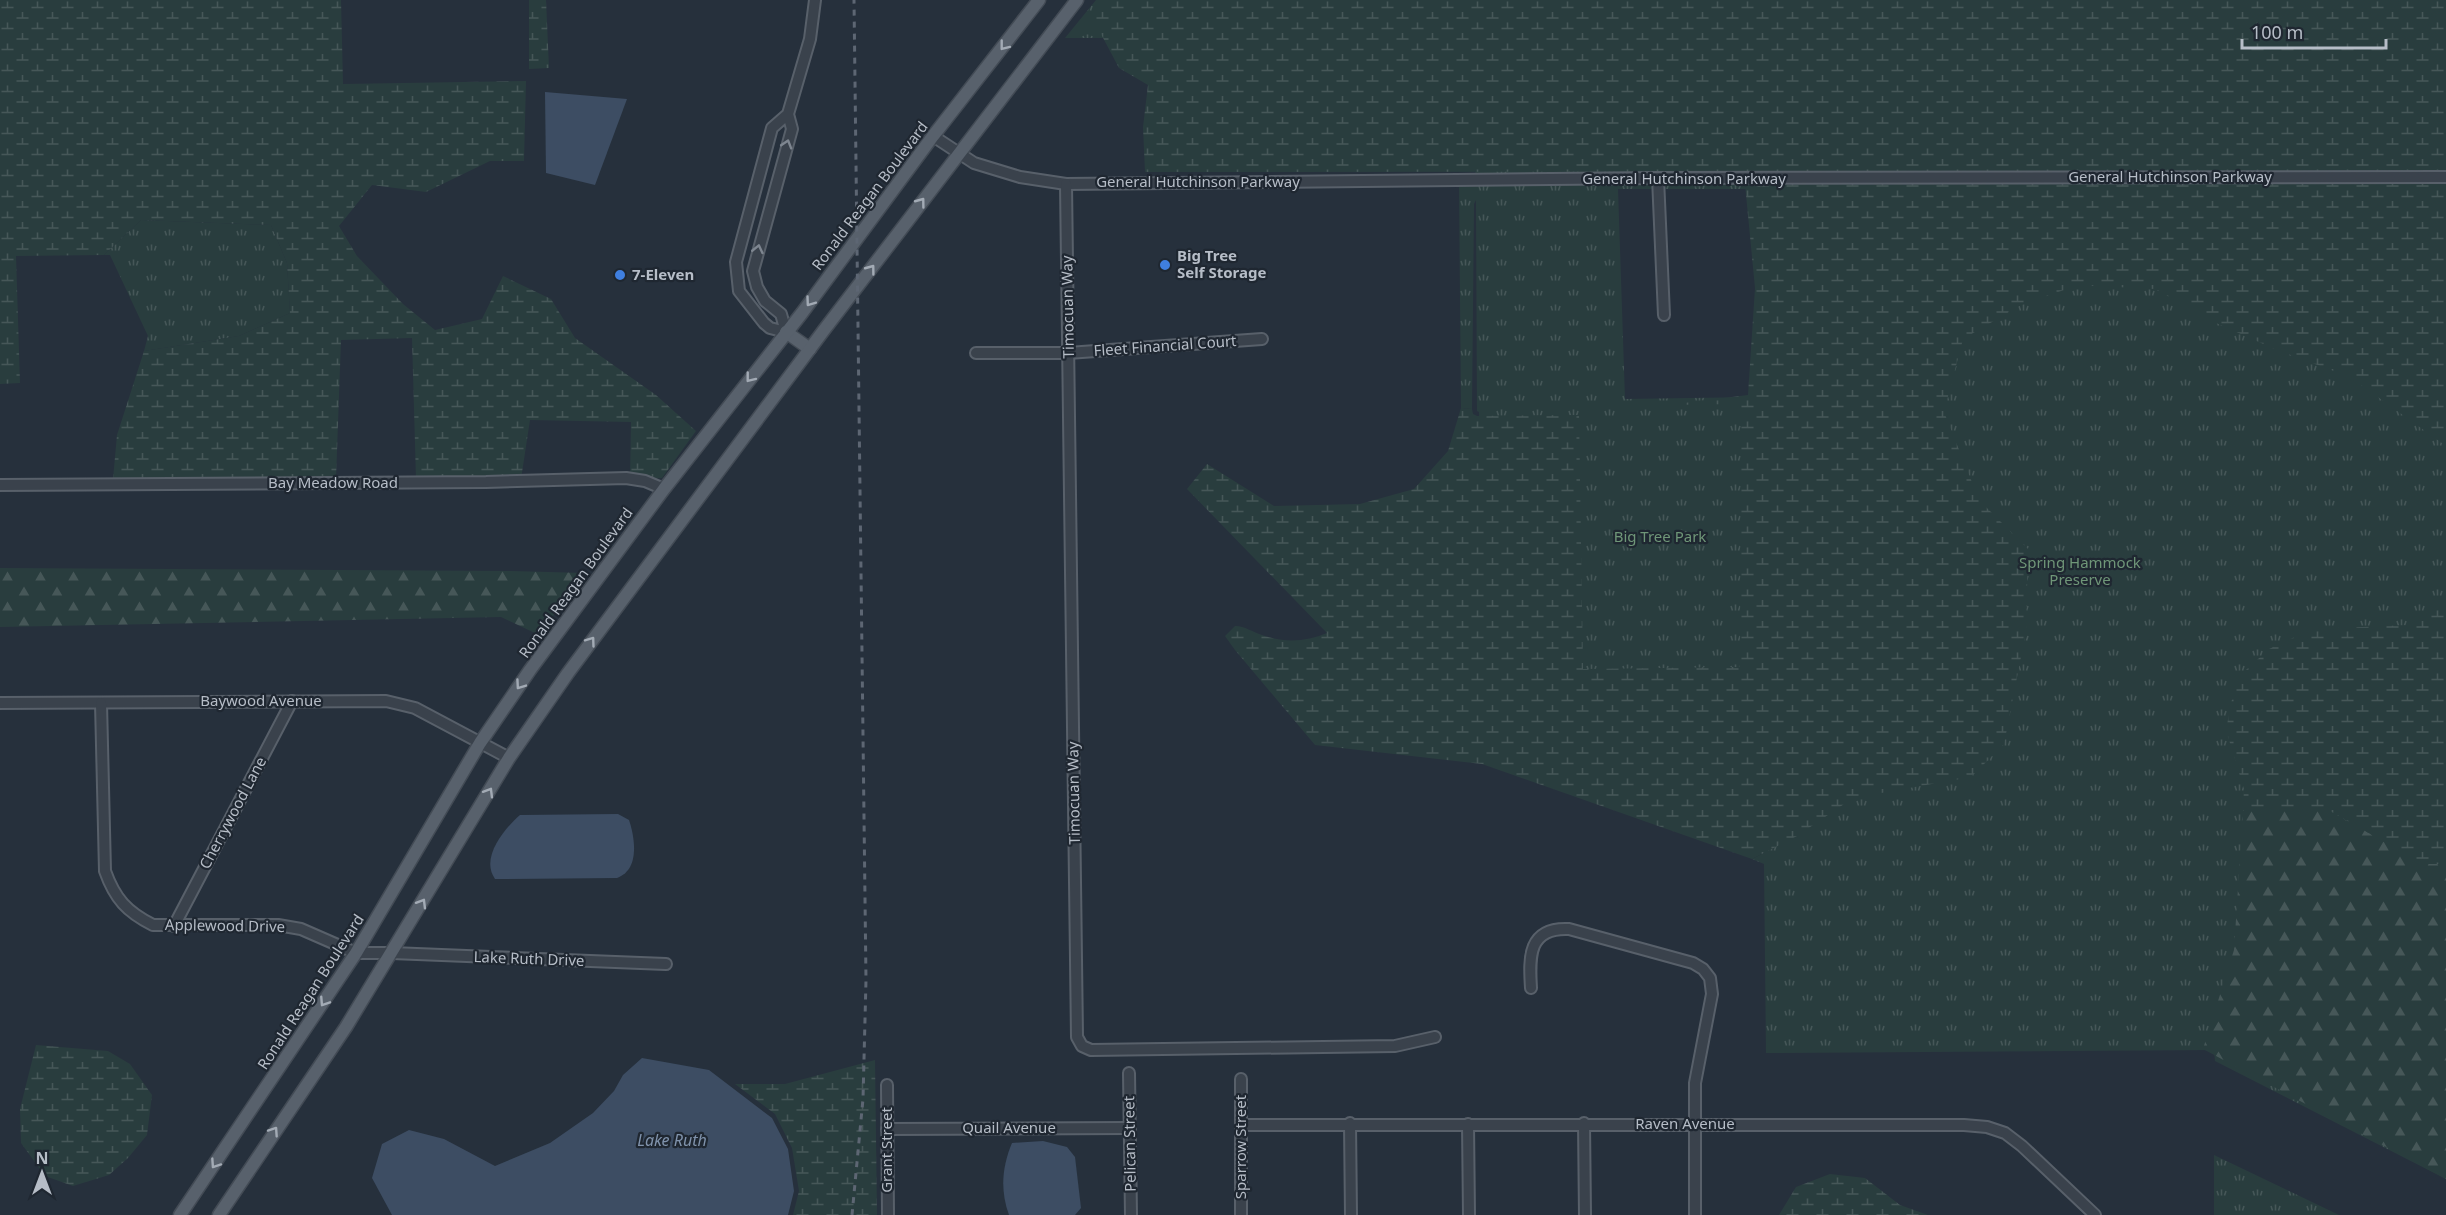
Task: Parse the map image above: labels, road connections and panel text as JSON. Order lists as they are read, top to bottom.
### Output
{
  "streets": {
    "main road": ["Ronald Reagan Boulevard"],
    "street": [
      "General Hutchinson Parkway",
      "Timocuan Way",
      "Fleet Financial Court",
      "Bay Meadow Road",
      "Baywood Avenue",
      "Cherrywood Lane",
      "Applewood Drive",
      "Lake Ruth Drive",
      "Raven Avenue",
      "Quail Avenue",
      "Pelican Street",
      "Sparrow Street",
      "Grant Street"
    ]
  },
  "crossings": [
    ["General Hutchinson Parkway", "Ronald Reagan Boulevard"],
    ["General Hutchinson Parkway", "Timocuan Way"],
    ["Ronald Reagan Boulevard", "Bay Meadow Road"],
    ["Ronald Reagan Boulevard", "Baywood Avenue"],
    ["Ronald Reagan Boulevard", "Applewood Drive"],
    ["Ronald Reagan Boulevard", "Lake Ruth Drive"],
    ["Timocuan Way", "Fleet Financial Court"],
    ["Baywood Avenue", "Cherrywood Lane"],
    ["Baywood Avenue", "Applewood Drive"],
    ["Cherrywood Lane", "Applewood Drive"],
    ["Applewood Drive", "Lake Ruth Drive"],
    ["Raven Avenue", "Sparrow Street"],
    ["Quail Avenue", "Pelican Street"],
    ["Quail Avenue", "Grant Street"]
  ],
  "water": ["Lake Ruth"],
  "parks": ["Big Tree Park", "Spring Hammock Preserve"],
  "places": ["Big Tree Self Storage", "7-Eleven"],
  "scale_bar": "100 m",
  "north": "top"
}
